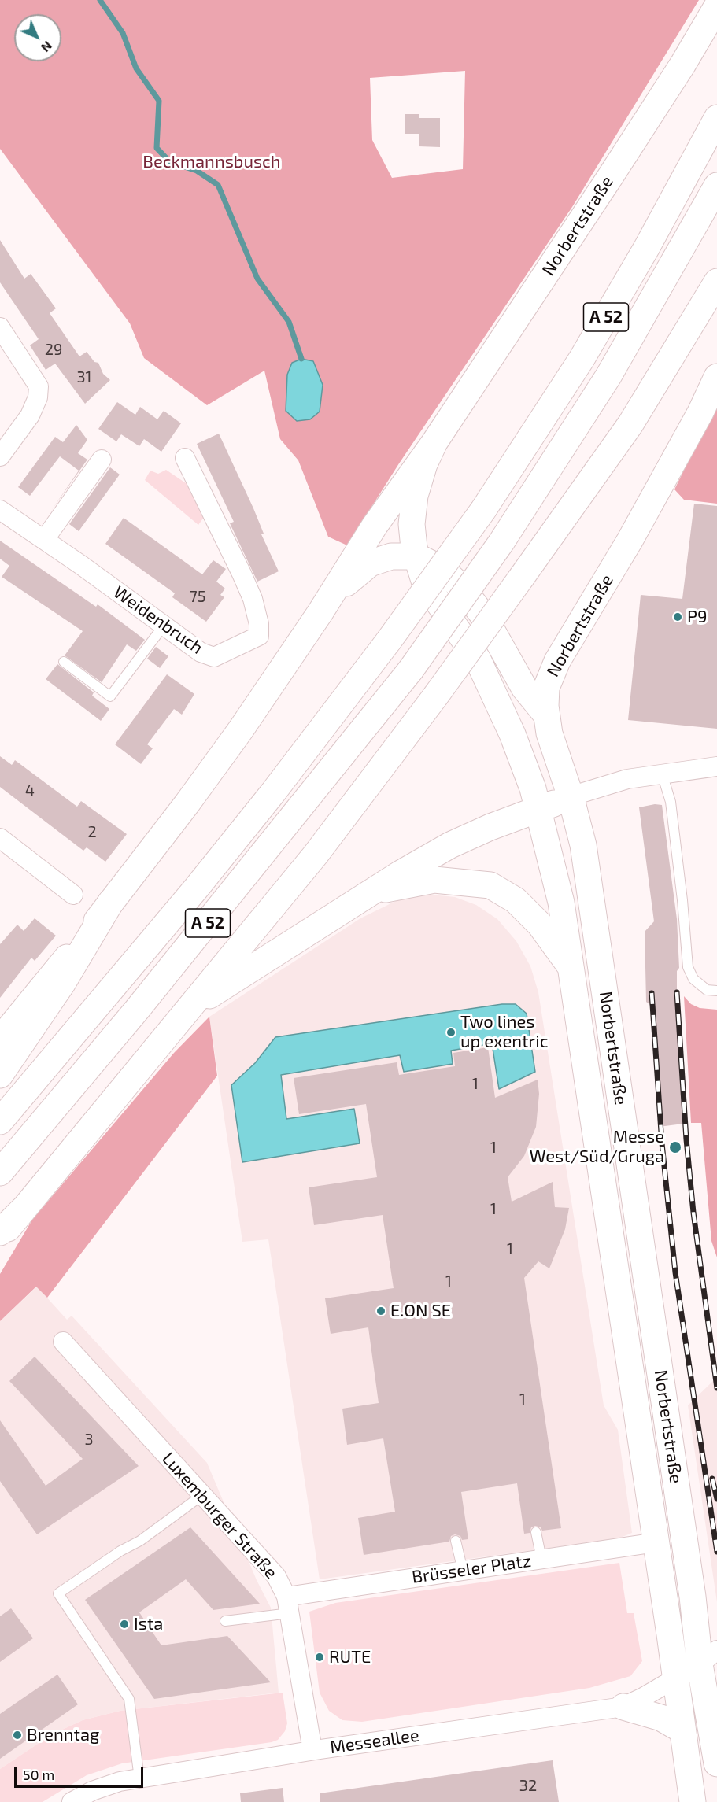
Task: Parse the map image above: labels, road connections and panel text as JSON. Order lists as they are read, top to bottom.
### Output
{
  "streets": {
    "main road": ["Norbertstraße", "A 52"],
    "street": [
      "Weidenbruch",
      "Luxemburger Straße",
      "Brüsseler Platz",
      "Messeallee"
    ]
  },
  "crossings": [
    ["Norbertstraße", "Brüsseler Platz"],
    ["Norbertstraße", "Messeallee"],
    ["Luxemburger Straße", "Brüsseler Platz"],
    ["Luxemburger Straße", "Messeallee"]
  ],
  "parks": ["Beckmannsbusch"],
  "places": [
    "P9",
    "Two lines up exentric",
    "Messe West/Süd/Gruga",
    "E.ON SE",
    "Ista",
    "RUTE",
    "Brenntag"
  ],
  "house_numbers": [
    "29",
    "31",
    "75",
    "4",
    "2",
    "1",
    "1",
    "1",
    "1",
    "1",
    "1",
    "3",
    "32"
  ],
  "scale_bar": "50 m",
  "north": "bottom right"
}
